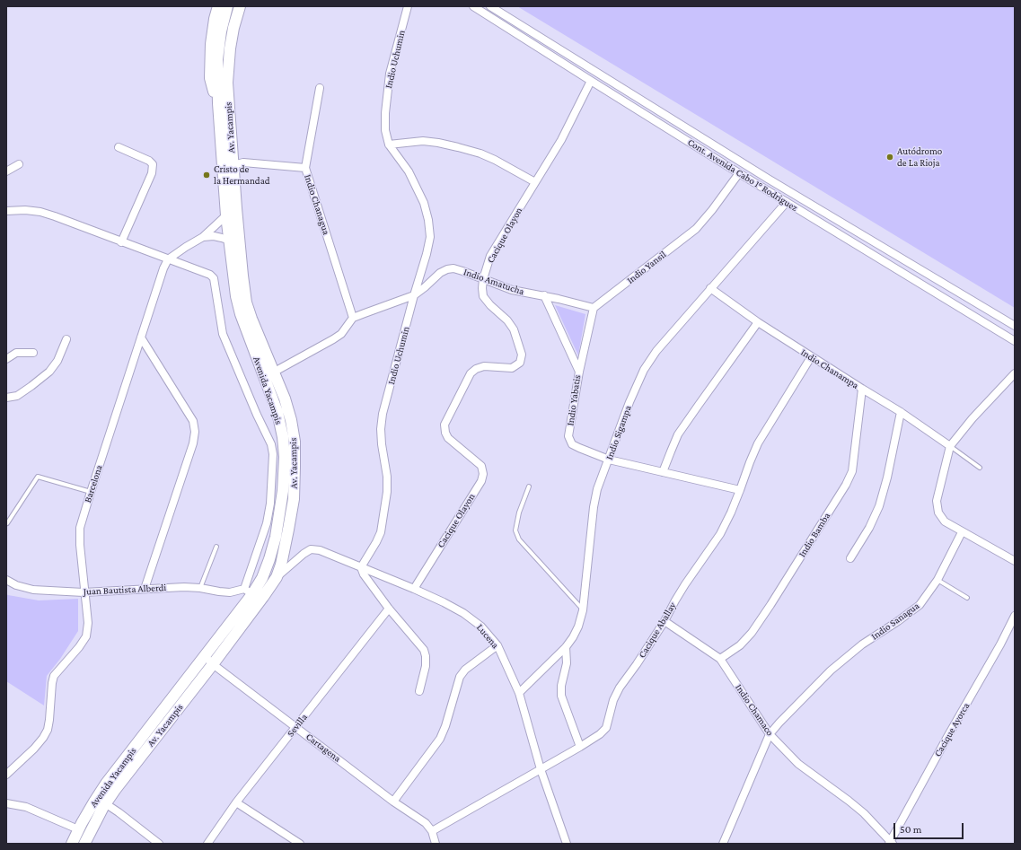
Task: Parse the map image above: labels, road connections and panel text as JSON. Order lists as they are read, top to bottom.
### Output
{
  "streets": {
    "street": [
      "Indio Uchumin",
      "Av. Yacampis",
      "Cont. Avenida Cabo 1° Rodriguez",
      "Indio Chanagua",
      "Cacique Olayon",
      "Indio Yansil",
      "Indio Amatucha",
      "Indio Chanampa",
      "Avenida Yacampis",
      "Indio Yabatis",
      "Indio Sigampa",
      "Barcelona",
      "Indio Bamba",
      "Juan Bautista Alberdi",
      "Indio Sanagua",
      "Cacique Aballay",
      "Lucena",
      "Indio Chamaco",
      "Sevilla",
      "Cacique Ayorca",
      "Cartagena"
    ]
  },
  "crossings": [
    ["Indio Uchumin", "Indio Amatucha"],
    ["Indio Uchumin", "Lucena"],
    ["Av. Yacampis", "Avenida Yacampis"],
    ["Av. Yacampis", "Lucena"],
    ["Av. Yacampis", "Cartagena"],
    ["Cont. Avenida Cabo 1° Rodriguez", "Cacique Olayon"],
    ["Cont. Avenida Cabo 1° Rodriguez", "Indio Yansil"],
    ["Cont. Avenida Cabo 1° Rodriguez", "Indio Sigampa"],
    ["Indio Chanagua", "Indio Amatucha"],
    ["Cacique Olayon", "Indio Amatucha"],
    ["Cacique Olayon", "Lucena"],
    ["Indio Yansil", "Indio Amatucha"],
    ["Indio Amatucha", "Indio Yabatis"],
    ["Indio Chanampa", "Indio Sigampa"],
    ["Indio Chanampa", "Indio Bamba"],
    ["Indio Chanampa", "Cacique Aballay"],
    ["Avenida Yacampis", "Juan Bautista Alberdi"],
    ["Avenida Yacampis", "Cartagena"],
    ["Indio Yabatis", "Indio Sigampa"],
    ["Indio Yabatis", "Cacique Aballay"],
    ["Indio Sigampa", "Lucena"],
    ["Barcelona", "Juan Bautista Alberdi"],
    ["Indio Bamba", "Indio Chamaco"],
    ["Indio Sanagua", "Indio Chamaco"],
    ["Cacique Aballay", "Lucena"],
    ["Cacique Aballay", "Indio Chamaco"],
    ["Cacique Aballay", "Cartagena"],
    ["Indio Chamaco", "Cacique Ayorca"],
    ["Sevilla", "Cartagena"]
  ],
  "places": ["Autódromo de La Rioja", "Cristo de la Hermandad"],
  "scale_bar": "50 m"
}
